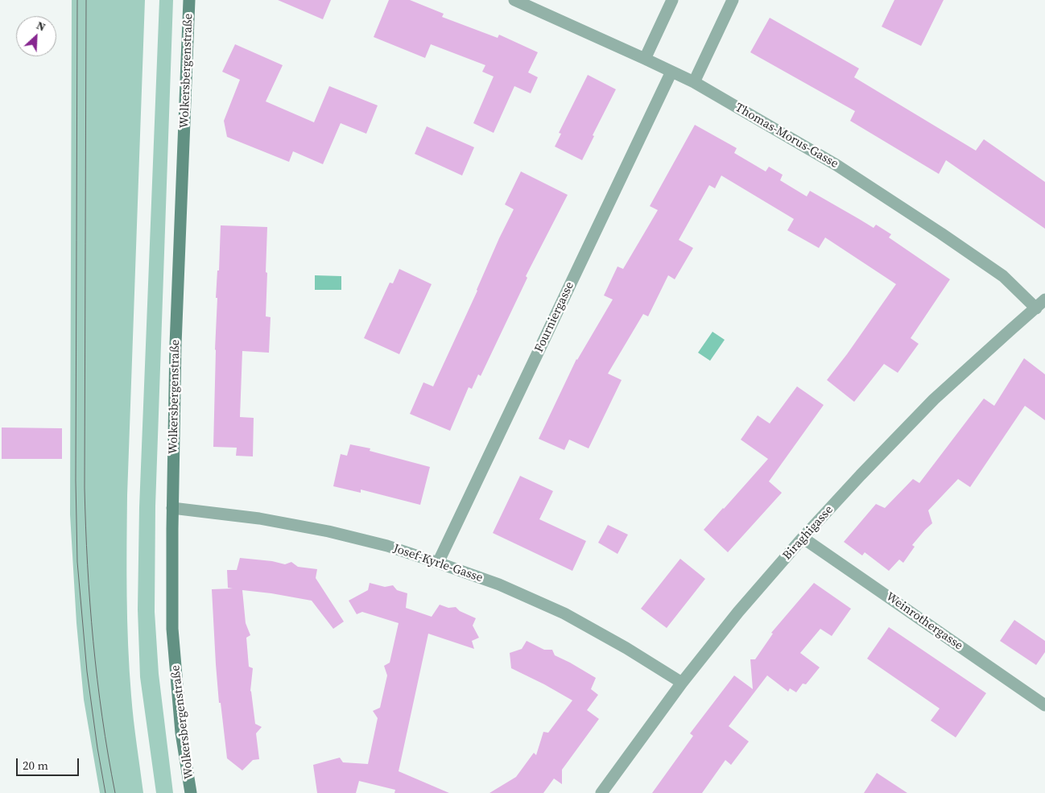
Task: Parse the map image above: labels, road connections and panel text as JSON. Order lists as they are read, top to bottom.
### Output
{
  "streets": {
    "street": [
      "Wolkersbergenstraße",
      "Thomas-Morus-Gasse",
      "Fourniergasse",
      "Biraghigasse",
      "Josef-Kyrle-Gasse",
      "Weinrothergasse"
    ]
  },
  "crossings": [
    ["Wolkersbergenstraße", "Josef-Kyrle-Gasse"],
    ["Thomas-Morus-Gasse", "Fourniergasse"],
    ["Thomas-Morus-Gasse", "Biraghigasse"],
    ["Fourniergasse", "Josef-Kyrle-Gasse"],
    ["Biraghigasse", "Josef-Kyrle-Gasse"],
    ["Biraghigasse", "Weinrothergasse"]
  ],
  "scale_bar": "20 m",
  "north": "top right"
}
